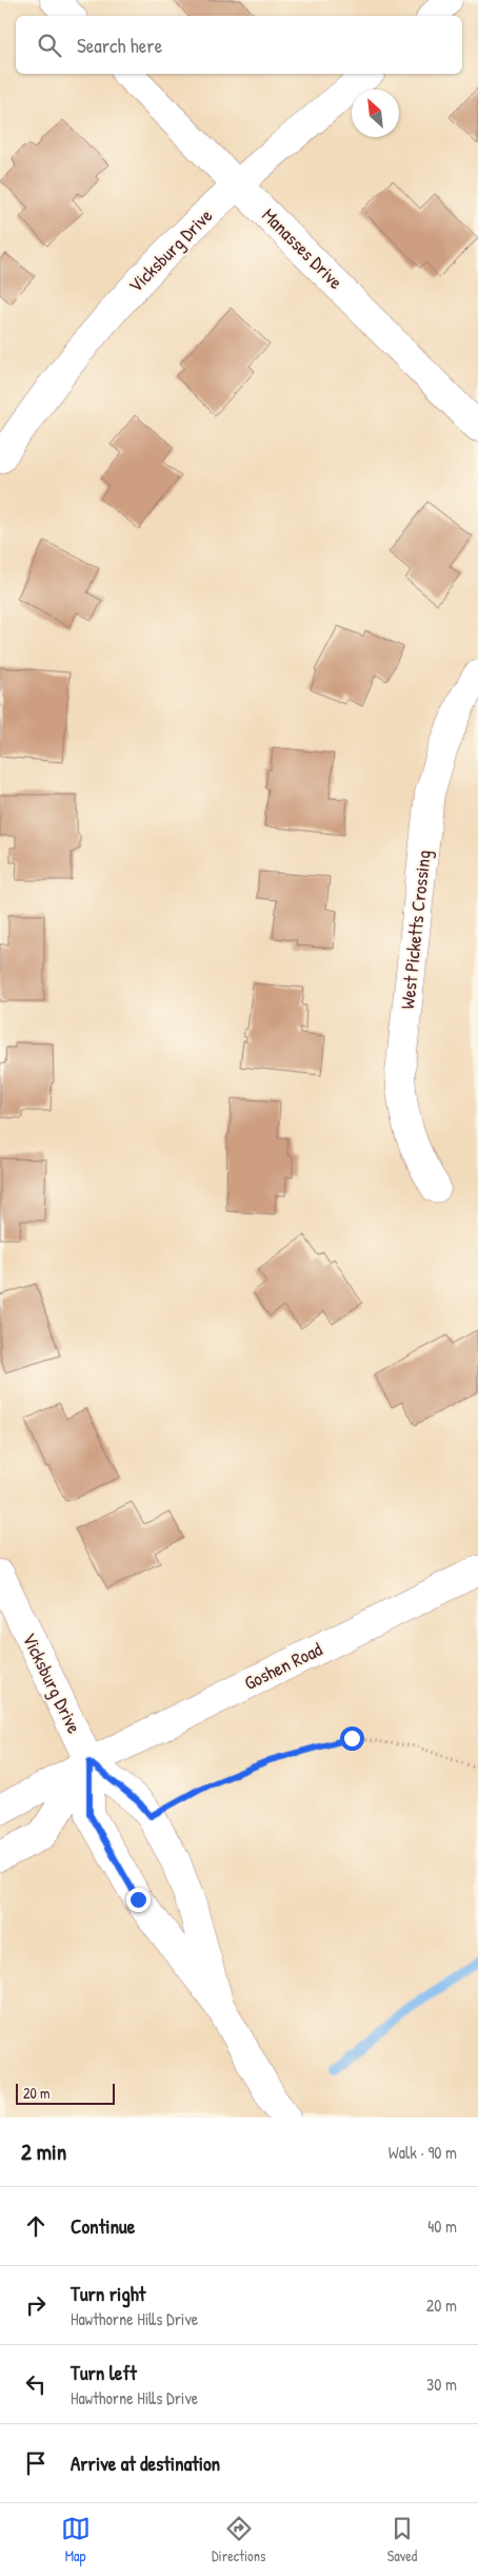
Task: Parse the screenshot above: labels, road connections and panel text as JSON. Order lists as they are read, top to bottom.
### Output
{
  "streets": {
    "street": [
      "Manasses Drive",
      "Vicksburg Drive",
      "West Picketts Crossing",
      "Goshen Road"
    ]
  },
  "crossings": [
    ["Manasses Drive", "Vicksburg Drive"],
    ["Vicksburg Drive", "Goshen Road"]
  ],
  "scale_bar": "20 m",
  "north": "top left",
  "page": {
    "search": "Search here",
    "scale": "20 m",
    "heading": ["2 min", "Walk · 90 m"],
    "list": [
      ["Continue", "40 m"],
      ["Turn right", "Hawthorne Hills Drive", "20 m"],
      ["Turn left", "Hawthorne Hills Drive", "30 m"],
      "Arrive at destination"
    ],
    "nav": ["Map", "Directions", "Saved"]
  }
}
